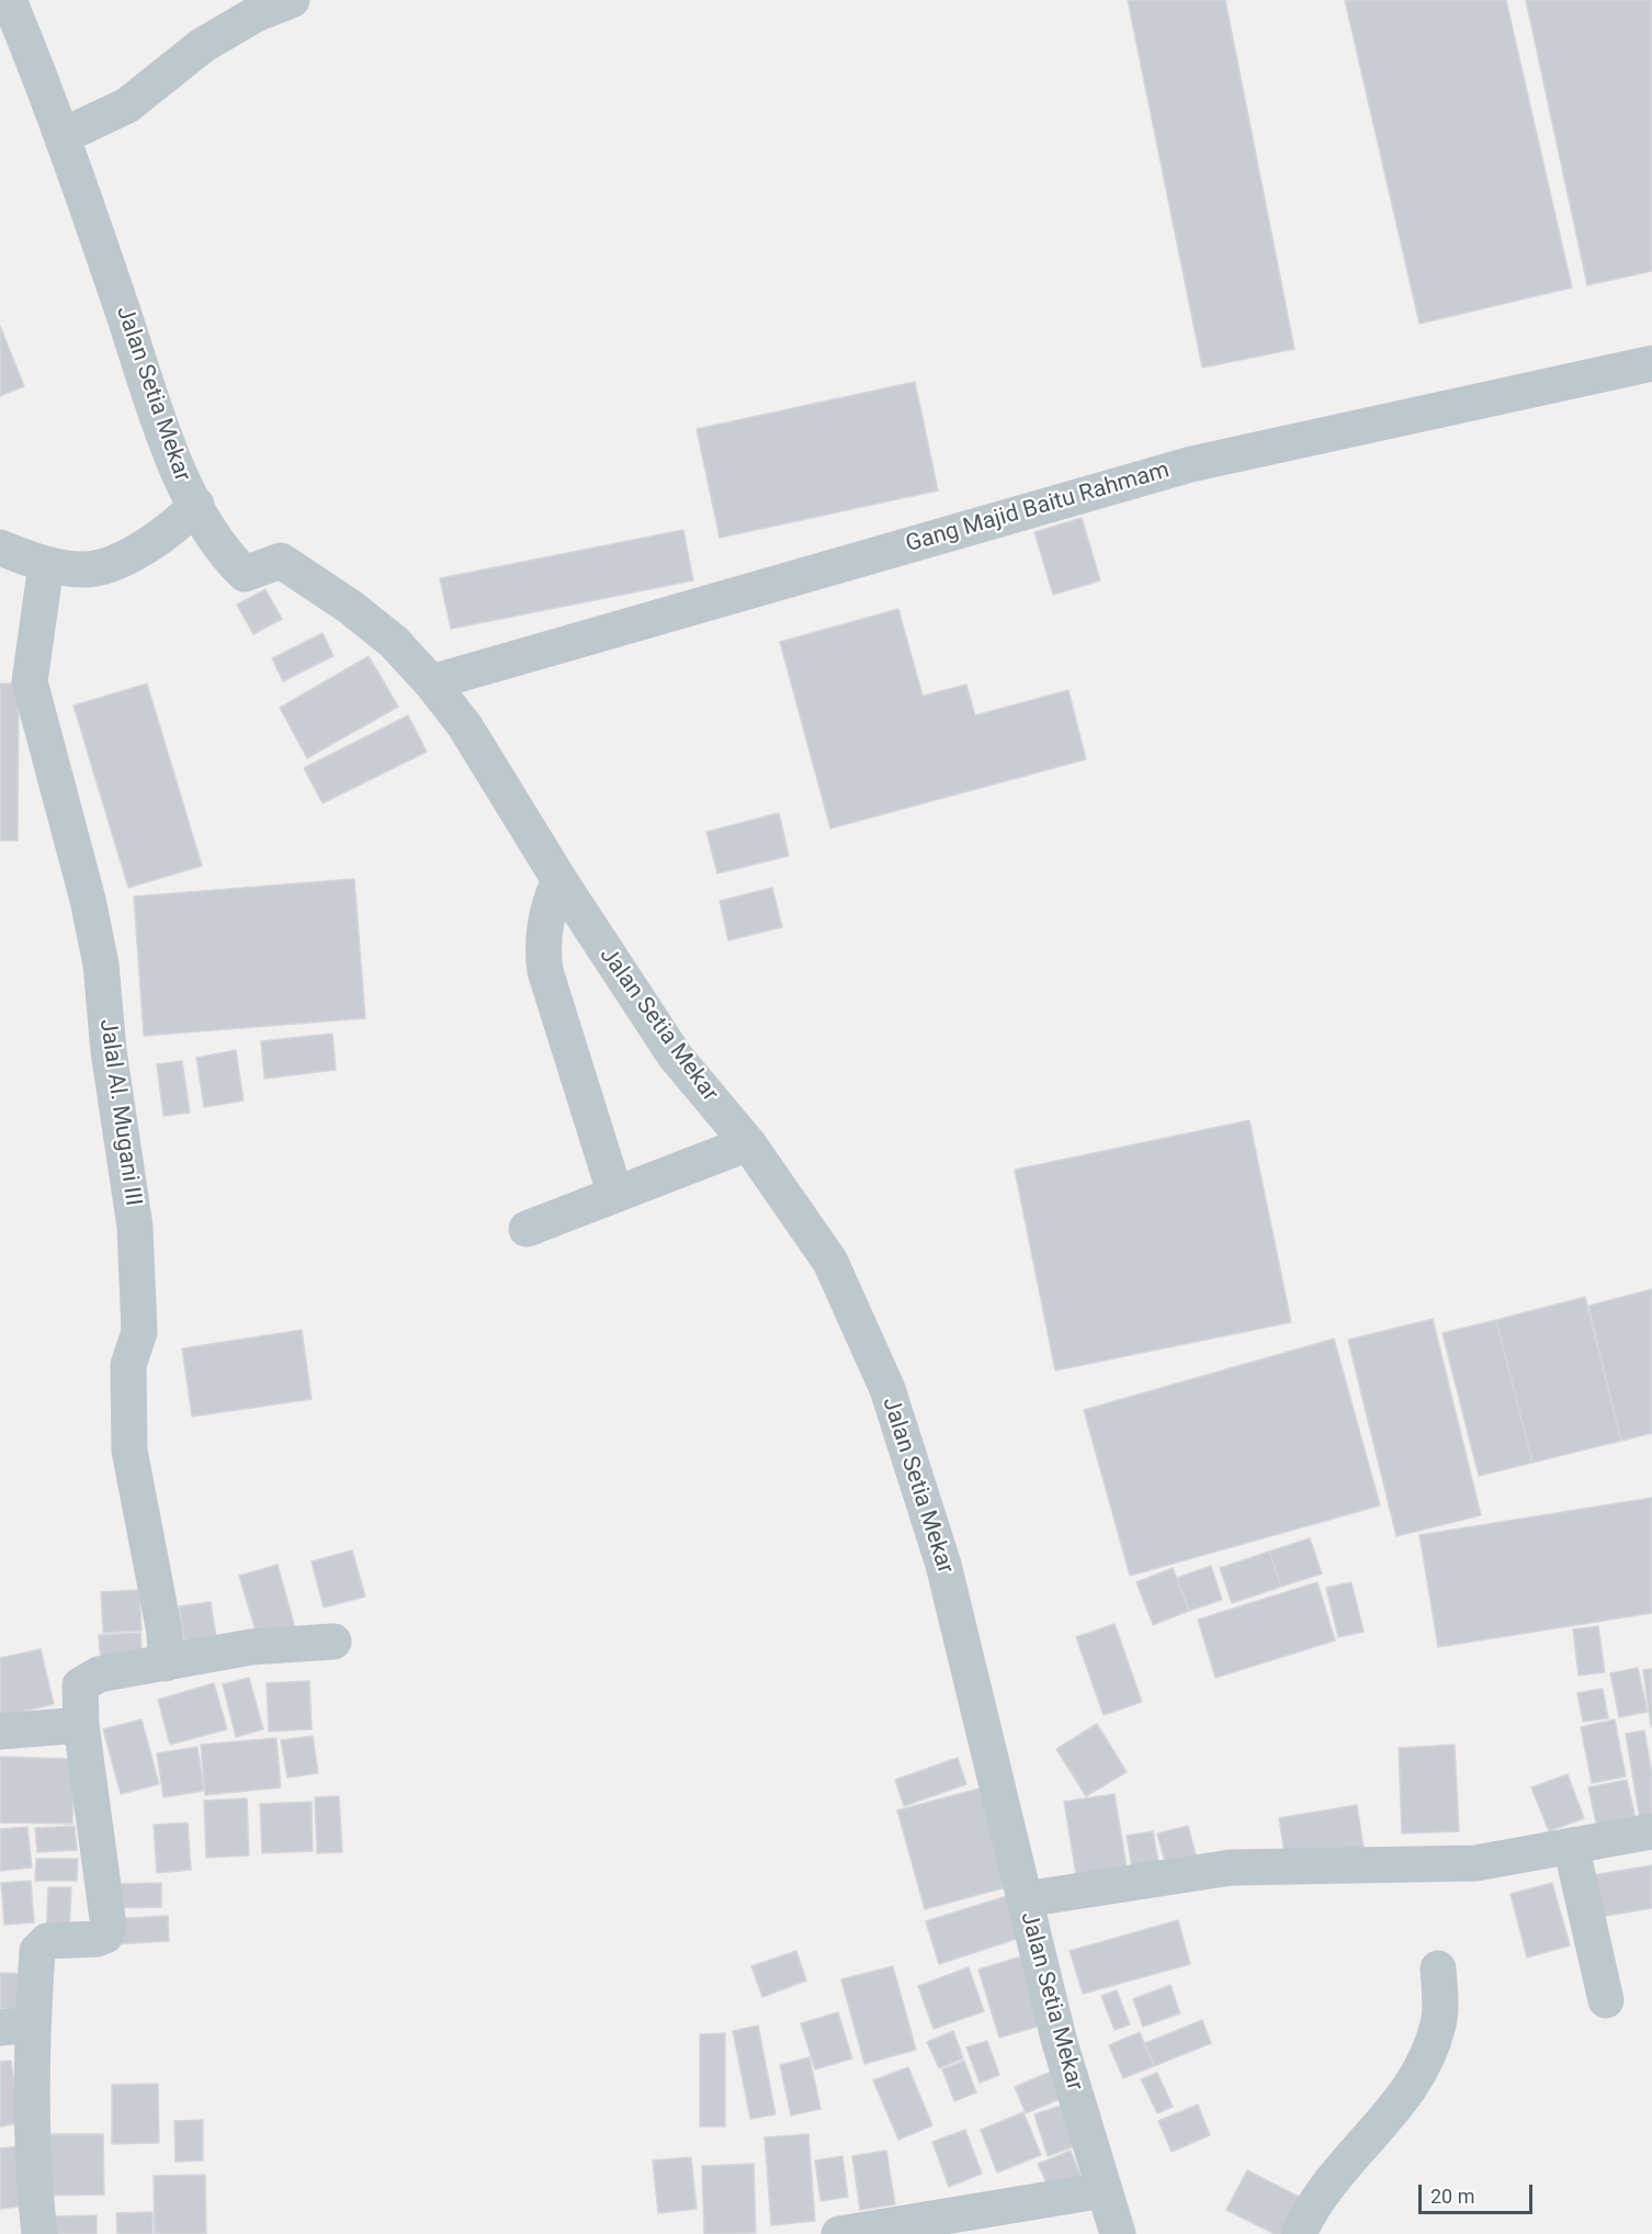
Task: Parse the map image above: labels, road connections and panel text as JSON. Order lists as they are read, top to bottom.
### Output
{
  "streets": {
    "street": ["Jalan Setia Mekar", "Gang Majid Baitu Rahmam", "Jalal Al. Mugani III"]
  },
  "crossings": [
    ["Jalan Setia Mekar", "Gang Majid Baitu Rahmam"]
  ],
  "scale_bar": "20 m"
}
